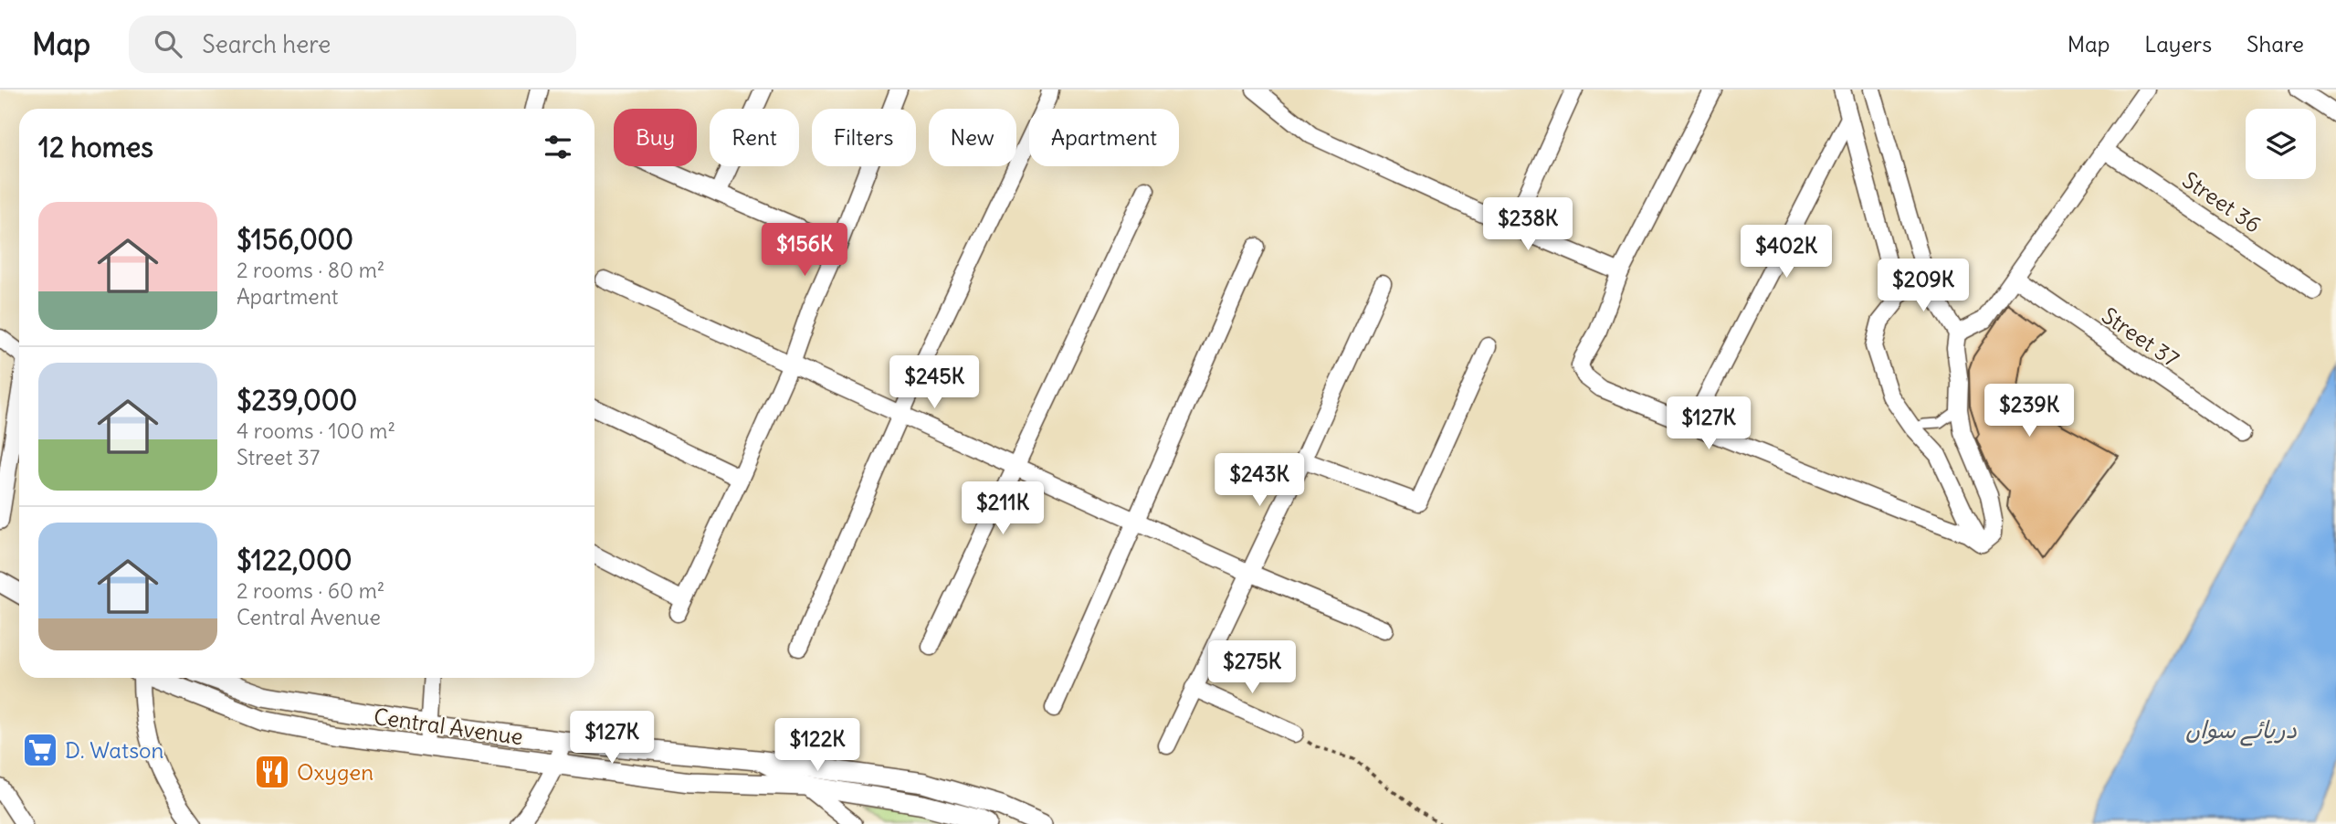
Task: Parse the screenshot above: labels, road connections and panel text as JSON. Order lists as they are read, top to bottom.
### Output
{
  "streets": {
    "street": ["Street 36", "Street 37", "Central Avenue"]
  },
  "water": ["دریائے سواں"],
  "places": {
    "supermarket": ["D. Watson"],
    "restaurant": ["Oxygen"]
  },
  "page": {
    "header": "Map",
    "search": "Search here",
    "nav": ["Map", "Layers", "Share"],
    "chip": [
      "Buy",
      "Rent",
      "Filters",
      "New",
      "Apartment"
    ],
    "heading": "12 homes",
    "list": [
      {
        "name": "$156,000",
        "note": "2 rooms · 80 m² · Apartment"
      },
      {
        "name": "$239,000",
        "note": "4 rooms · 100 m² · Street 37"
      },
      {
        "name": "$122,000",
        "note": "2 rooms · 60 m² · Central Avenue"
      }
    ],
    "price": [
      "$238K",
      "$156K",
      "$402K",
      "$209K",
      "$245K",
      "$239K",
      "$127K",
      "$243K",
      "$211K",
      "$275K",
      "$127K",
      "$122K"
    ]
  }
}
